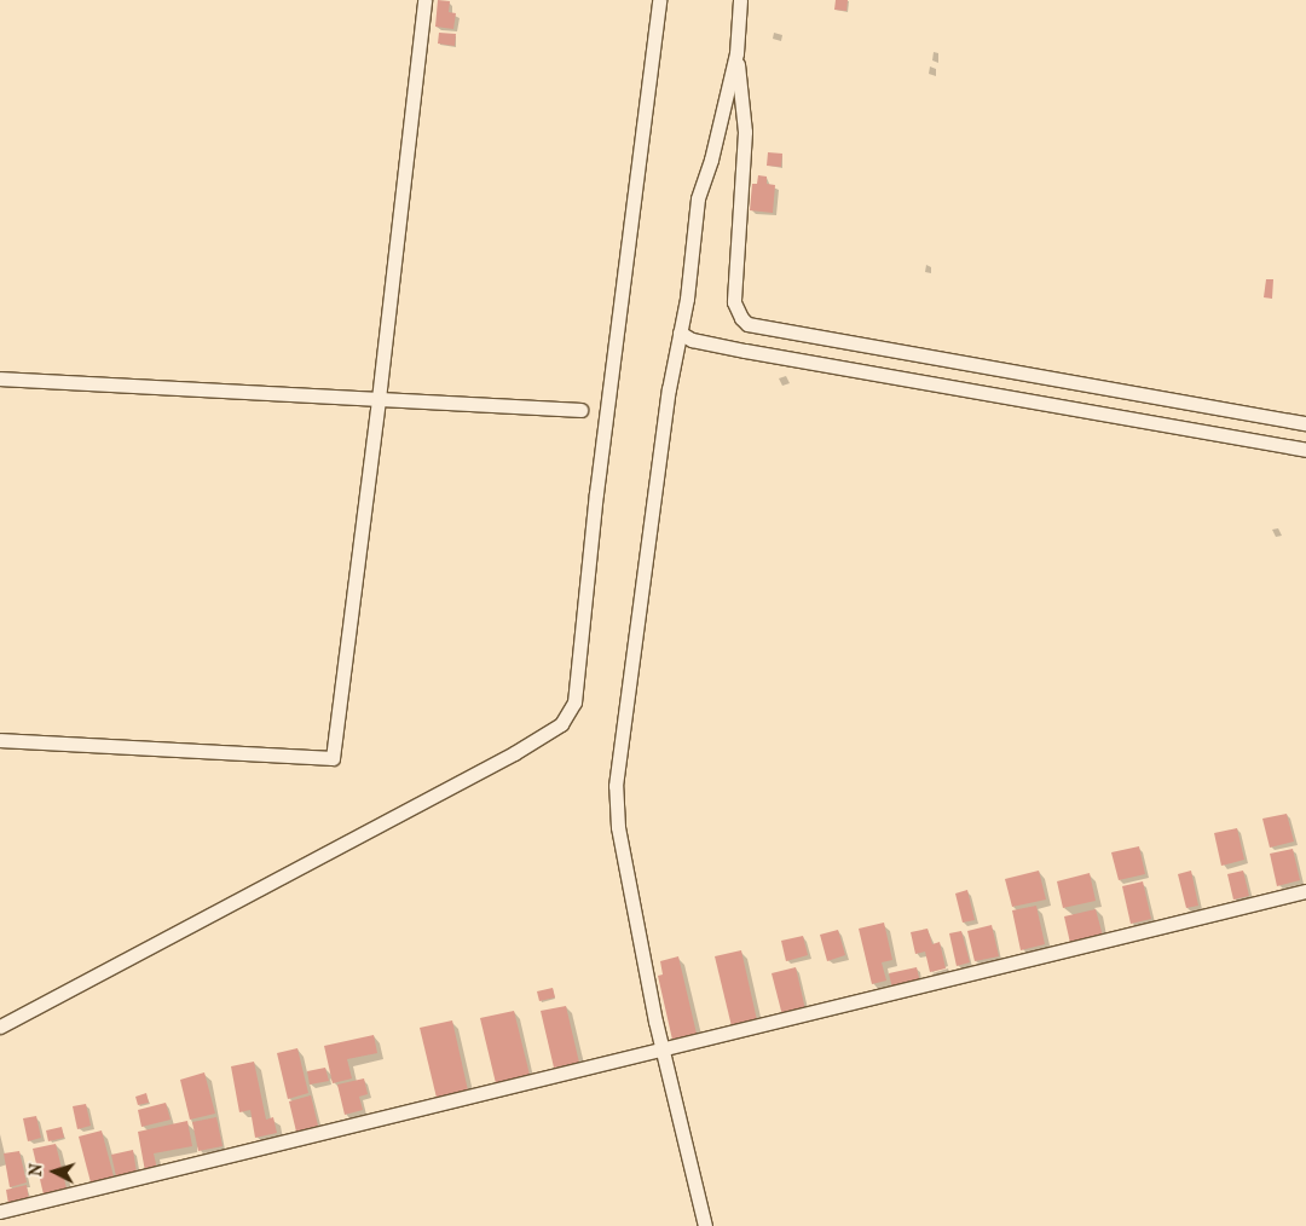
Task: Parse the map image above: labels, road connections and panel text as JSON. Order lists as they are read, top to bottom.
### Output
{
  "north": "left"
}
